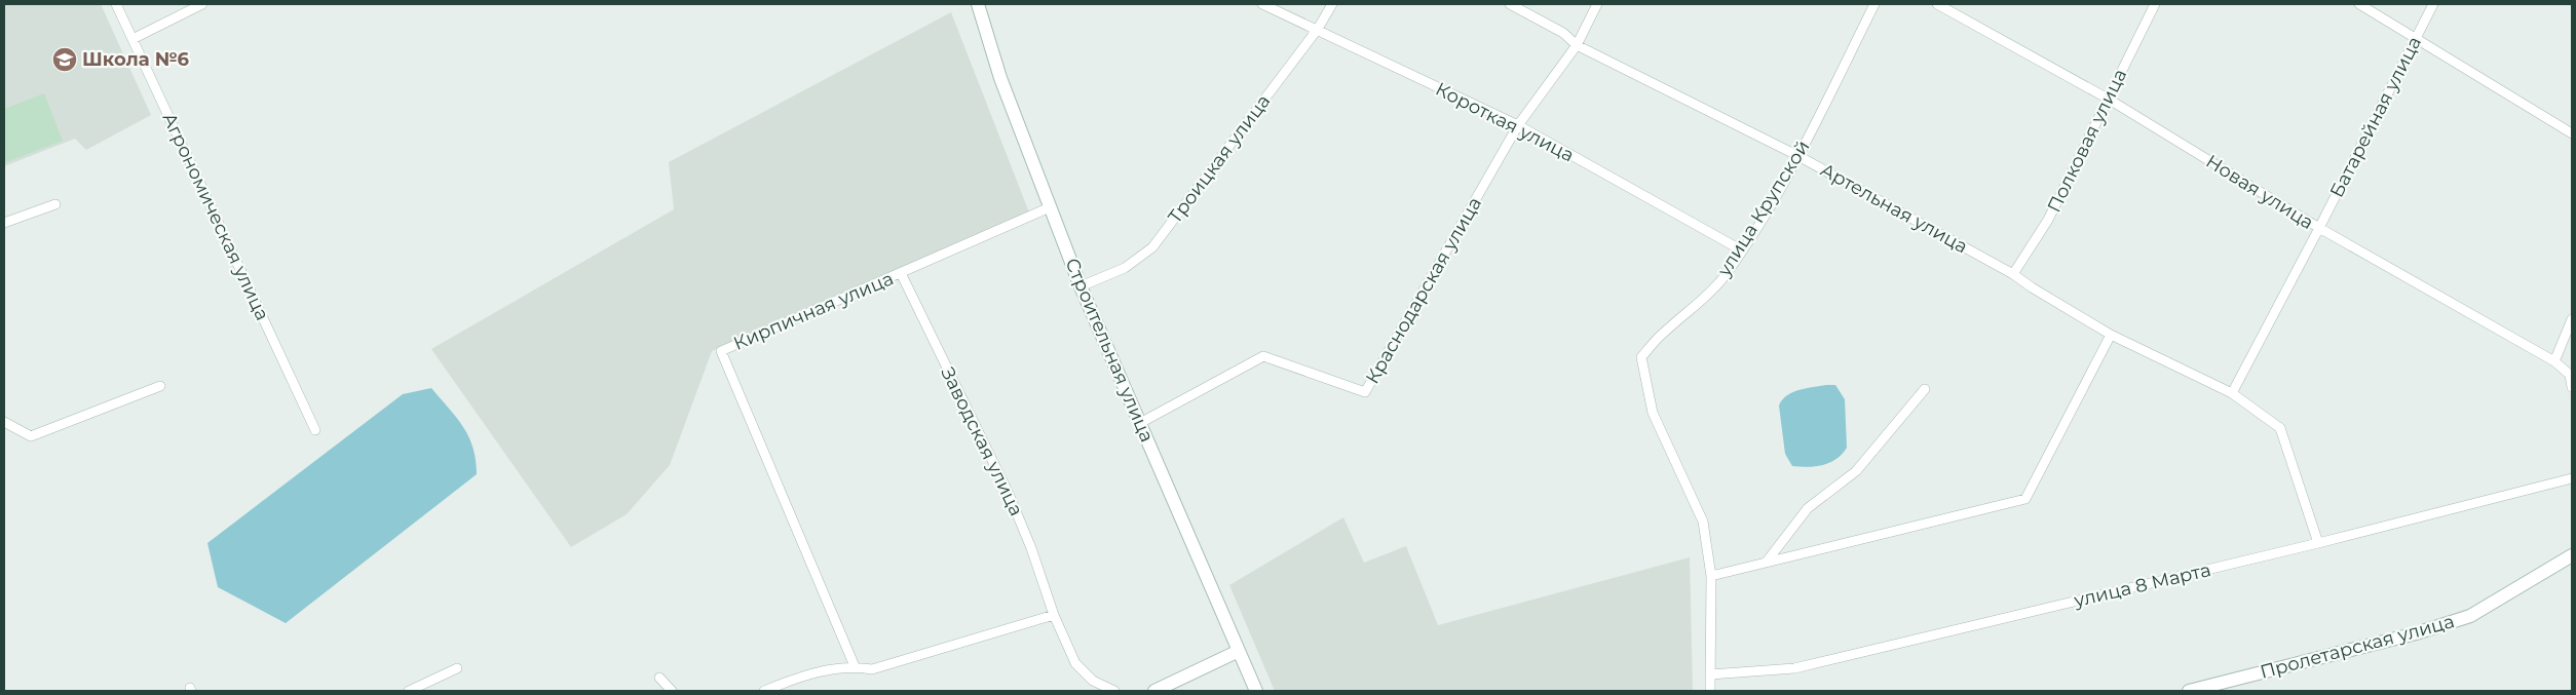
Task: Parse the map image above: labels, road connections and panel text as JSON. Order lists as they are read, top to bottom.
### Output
{
  "streets": {
    "street": [
      "Батарейная улица",
      "Короткая улица",
      "Полковая улица",
      "Троицкая улица",
      "Новая улица",
      "улица Крупской",
      "Артельная улица",
      "Агрономическая улица",
      "Краснодарская улица",
      "Кирпичная улица",
      "Строительная улица",
      "Заводская улица",
      "улица 8 Марта",
      "Пролетарская улица"
    ]
  },
  "crossings": [
    ["Батарейная улица", "Новая улица"],
    ["Батарейная улица", "Артельная улица"],
    ["Короткая улица", "Троицкая улица"],
    ["Короткая улица", "улица Крупской"],
    ["Короткая улица", "Краснодарская улица"],
    ["Полковая улица", "Новая улица"],
    ["Полковая улица", "Артельная улица"],
    ["Троицкая улица", "Строительная улица"],
    ["улица Крупской", "Артельная улица"],
    ["улица Крупской", "улица 8 Марта"],
    ["Артельная улица", "Краснодарская улица"],
    ["Артельная улица", "улица 8 Марта"],
    ["Краснодарская улица", "Строительная улица"],
    ["Кирпичная улица", "Строительная улица"],
    ["Кирпичная улица", "Заводская улица"]
  ],
  "places": {
    "school or university": ["Школа №6"]
  }
}
